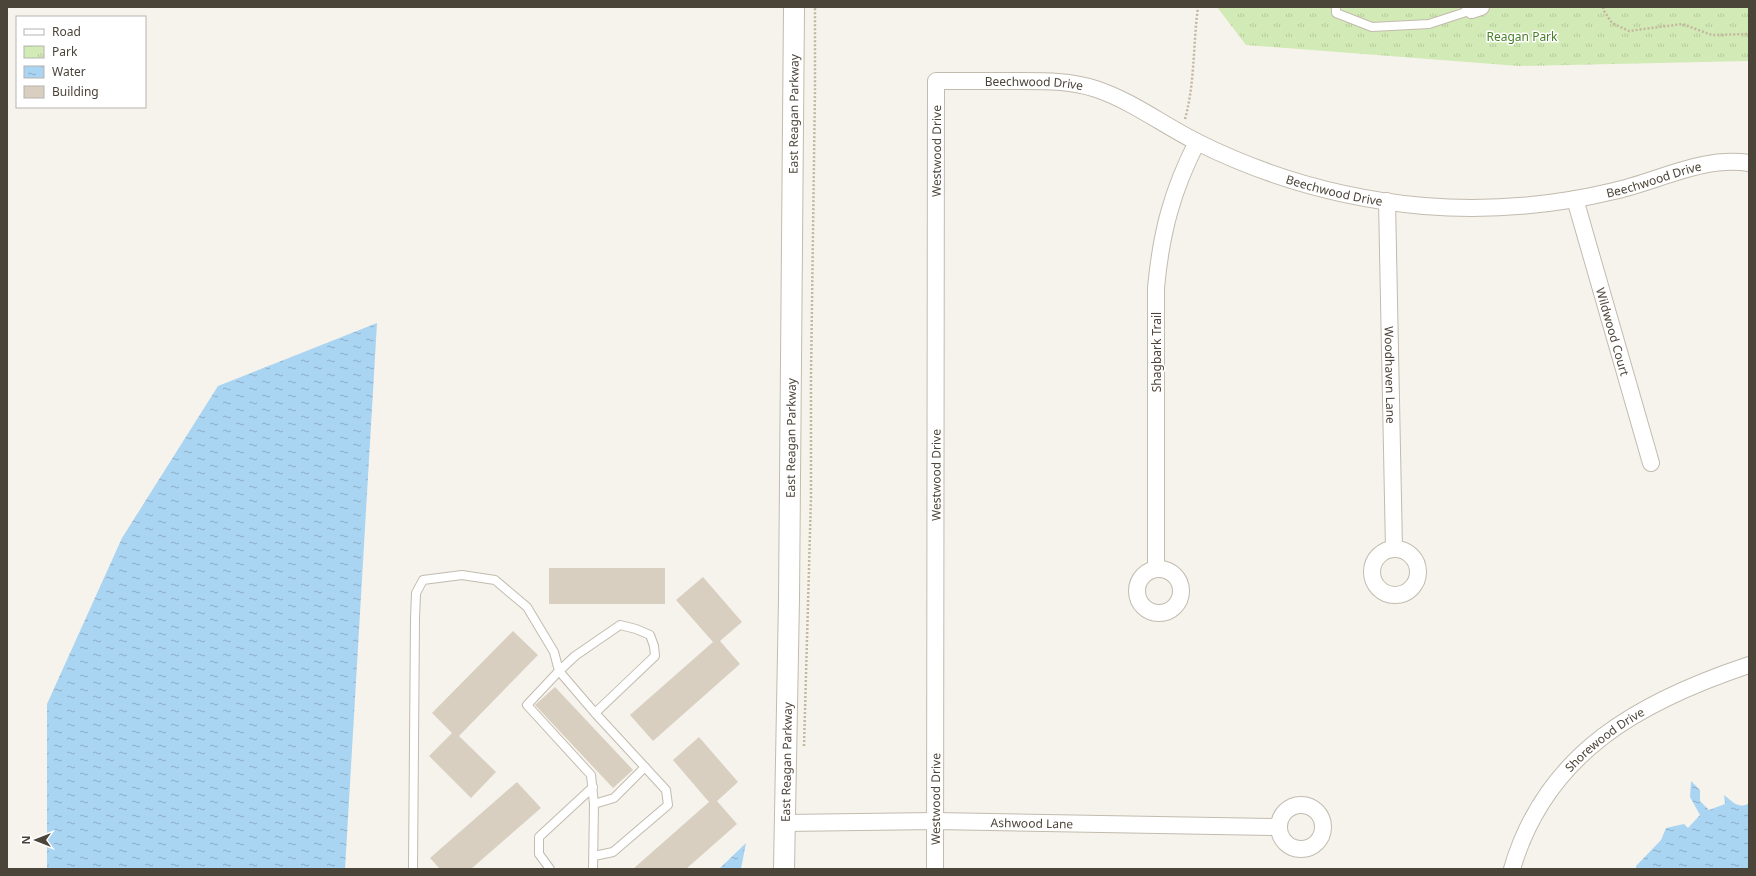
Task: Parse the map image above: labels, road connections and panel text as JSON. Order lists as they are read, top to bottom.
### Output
{
  "streets": {
    "street": [
      "Beechwood Drive",
      "East Reagan Parkway",
      "Westwood Drive",
      "Wildwood Court",
      "Shagbark Trail",
      "Woodhaven Lane",
      "Shorewood Drive",
      "Ashwood Lane"
    ]
  },
  "crossings": [
    ["Beechwood Drive", "Westwood Drive"],
    ["Beechwood Drive", "Wildwood Court"],
    ["Beechwood Drive", "Shagbark Trail"],
    ["Beechwood Drive", "Woodhaven Lane"],
    ["East Reagan Parkway", "Ashwood Lane"],
    ["Westwood Drive", "Ashwood Lane"]
  ],
  "parks": ["Reagan Park"],
  "legend": [
    "Road",
    "Park",
    "Water",
    "Building"
  ],
  "north": "left"
}
